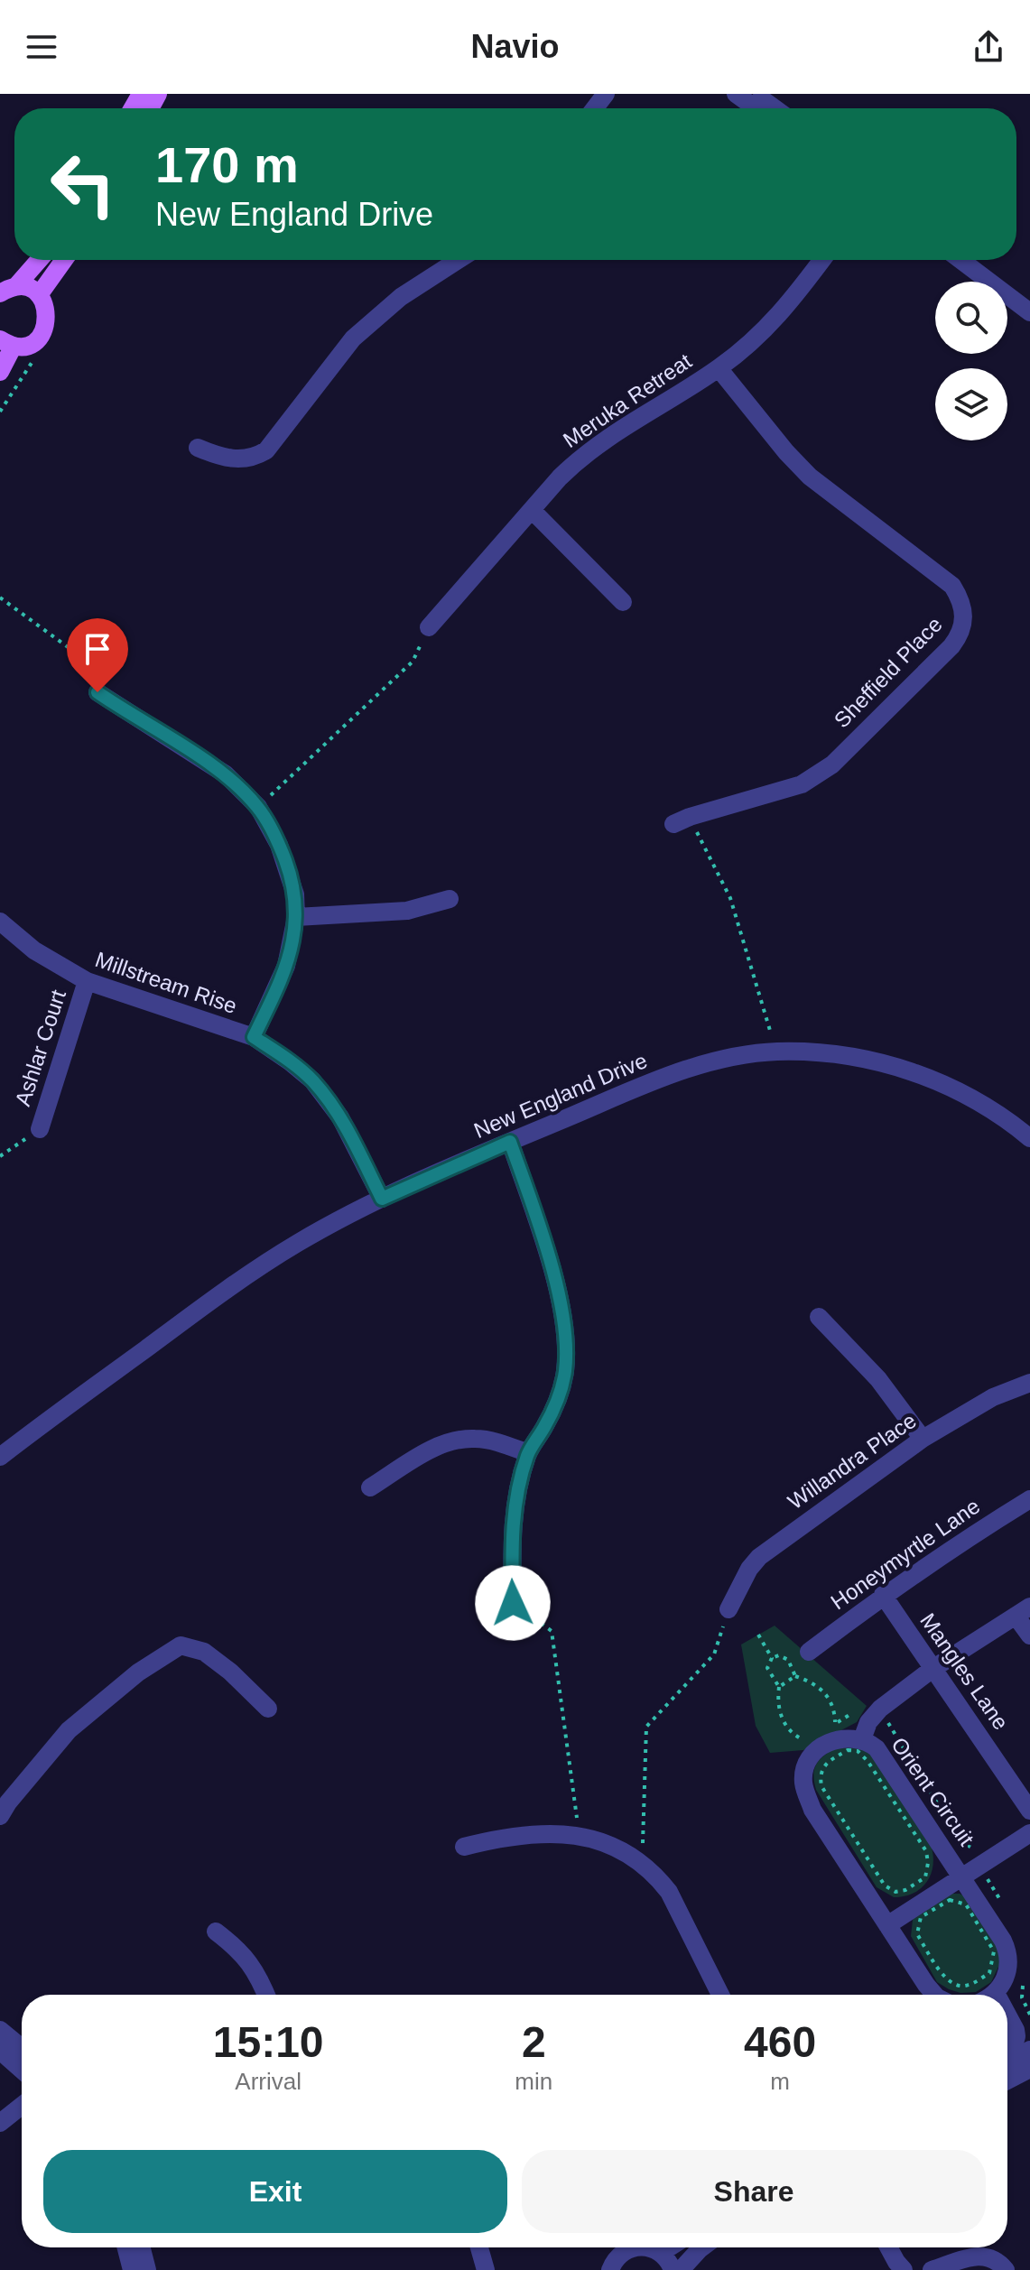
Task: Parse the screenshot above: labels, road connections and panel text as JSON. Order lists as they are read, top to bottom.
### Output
{
  "streets": {
    "street": [
      "Meruka Retreat",
      "Sheffield Place",
      "Millstream Rise",
      "Ashlar Court",
      "New England Drive",
      "Willandra Place",
      "Honeymyrtle Lane",
      "Mangles Lane",
      "Orient Circuit"
    ]
  },
  "crossings": [
    ["Meruka Retreat", "Sheffield Place"],
    ["Millstream Rise", "Ashlar Court"],
    ["Millstream Rise", "New England Drive"],
    ["Honeymyrtle Lane", "Mangles Lane"]
  ],
  "page": {
    "header": "Navio",
    "turn": ["170 m", "New England Drive"],
    "eta": [
      "15:10",
      "Arrival",
      "2",
      "min",
      "460",
      "m"
    ],
    "buttons": ["Exit", "Share"]
  }
}
